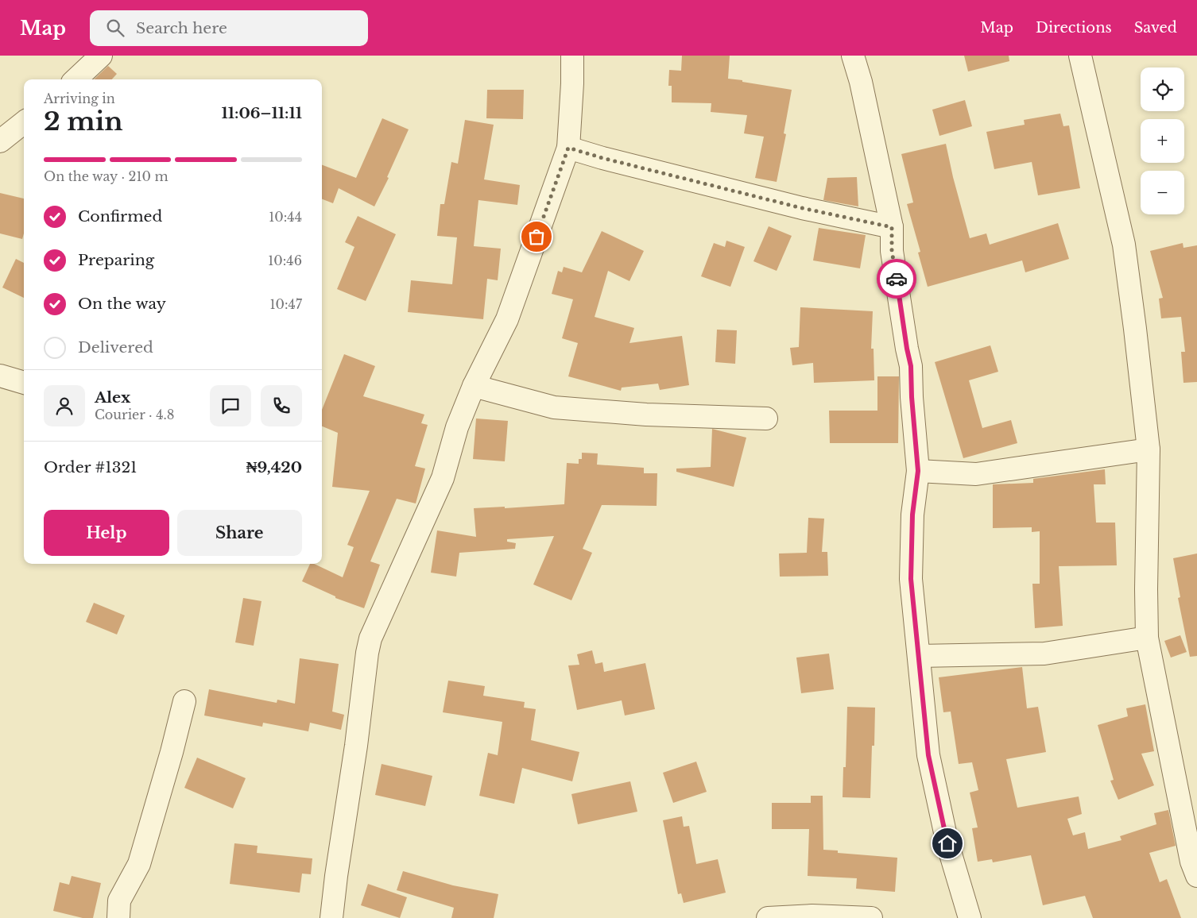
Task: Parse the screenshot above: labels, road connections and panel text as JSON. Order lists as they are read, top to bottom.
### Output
{
  "page": {
    "header": "Map",
    "search": "Search here",
    "nav": ["Map", "Directions", "Saved"],
    "map_buttons": ["+", "−"],
    "heading": ["2 min", "Arriving in", "11:06–11:11"],
    "panel": [
      "Alex",
      "Courier · 4.8",
      "Order #1321",
      "₦9,420"
    ],
    "bar": "On the way · 210 m",
    "list": [
      ["Confirmed", "10:44"],
      ["Preparing", "10:46"],
      ["On the way", "10:47"],
      "Delivered"
    ],
    "buttons": ["Help", "Share"]
  }
}
